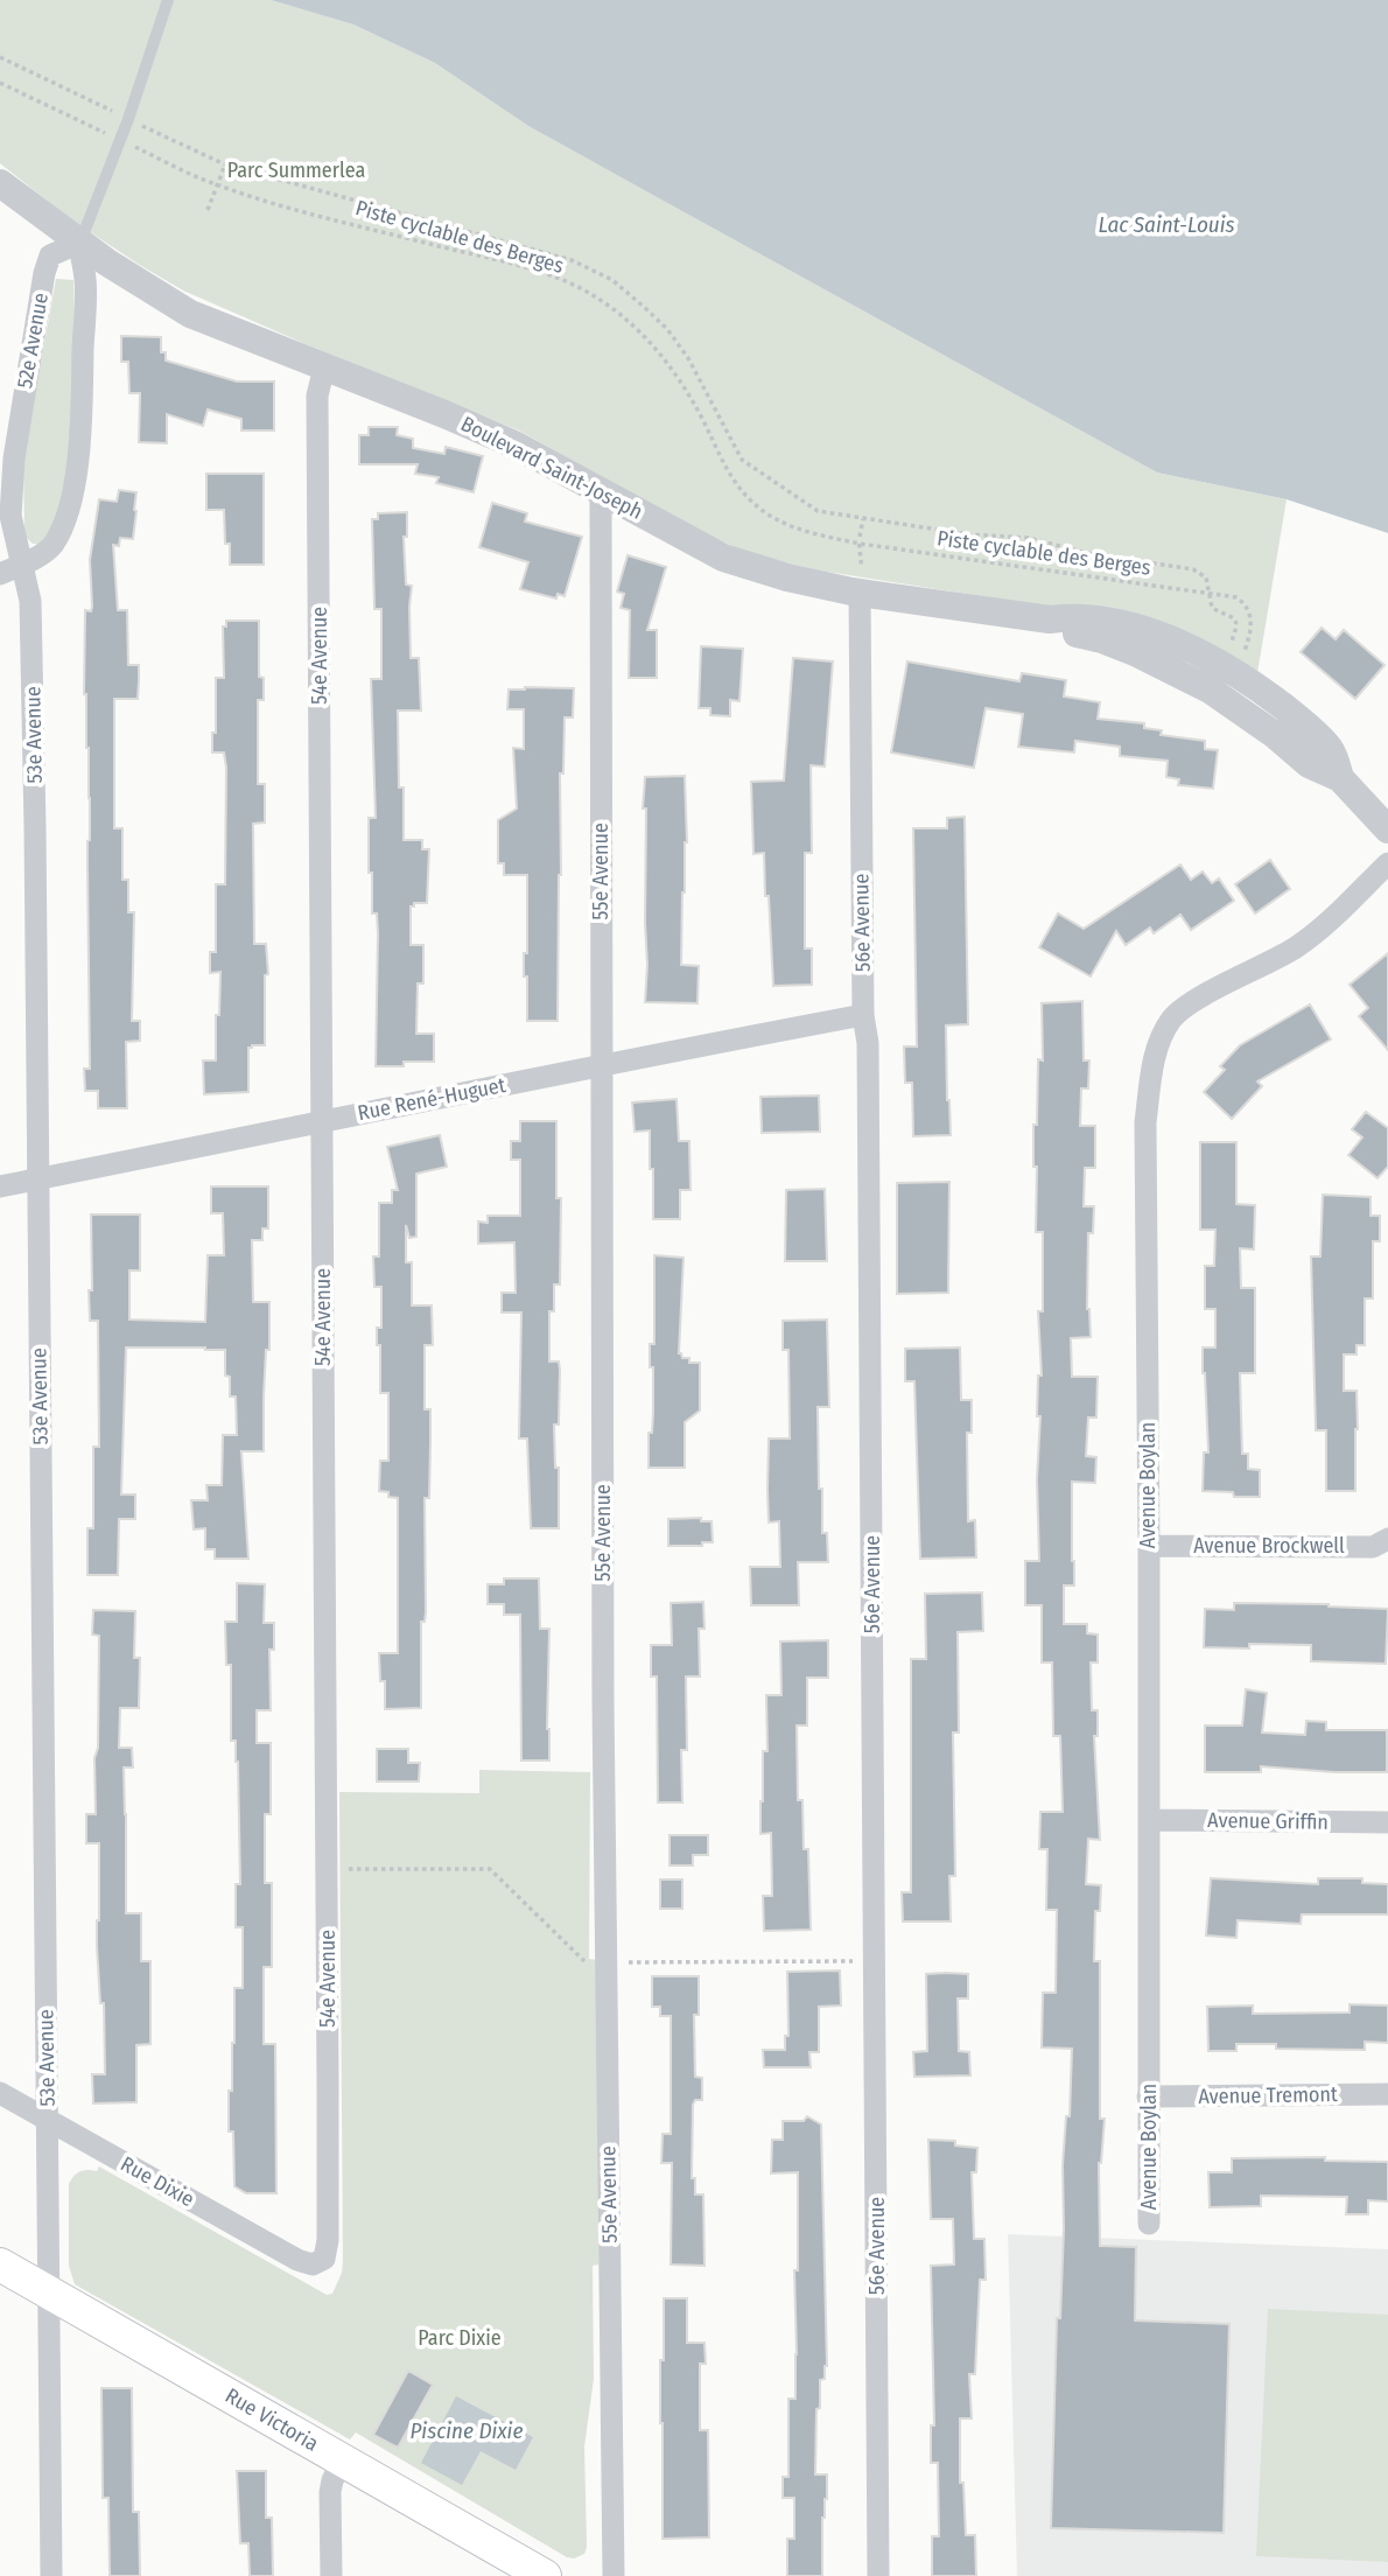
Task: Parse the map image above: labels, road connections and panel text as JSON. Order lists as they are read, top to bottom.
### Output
{
  "streets": {
    "main road": ["Rue Victoria"],
    "street": [
      "52e Avenue",
      "Boulevard Saint-Joseph",
      "54e Avenue",
      "53e Avenue",
      "55e Avenue",
      "56e Avenue",
      "Rue René-Huguet",
      "Avenue Boylan",
      "Avenue Brockwell",
      "Avenue Griffin",
      "Avenue Tremont",
      "Rue Dixie"
    ],
    "path": ["Piste cyclable des Berges"]
  },
  "crossings": [
    ["Piste cyclable des Berges", "Boulevard Saint-Joseph"],
    ["52e Avenue", "Boulevard Saint-Joseph"],
    ["52e Avenue", "53e Avenue"],
    ["Boulevard Saint-Joseph", "54e Avenue"],
    ["Boulevard Saint-Joseph", "55e Avenue"],
    ["Boulevard Saint-Joseph", "56e Avenue"],
    ["54e Avenue", "Rue René-Huguet"],
    ["54e Avenue", "Rue Dixie"],
    ["53e Avenue", "Rue René-Huguet"],
    ["53e Avenue", "Rue Dixie"],
    ["53e Avenue", "Rue Victoria"],
    ["55e Avenue", "Rue René-Huguet"],
    ["56e Avenue", "Rue René-Huguet"],
    ["Avenue Boylan", "Avenue Brockwell"],
    ["Avenue Boylan", "Avenue Griffin"],
    ["Avenue Boylan", "Avenue Tremont"]
  ],
  "water": ["Lac Saint-Louis", "Piscine Dixie"],
  "parks": ["Parc Summerlea", "Parc Dixie"]
}
